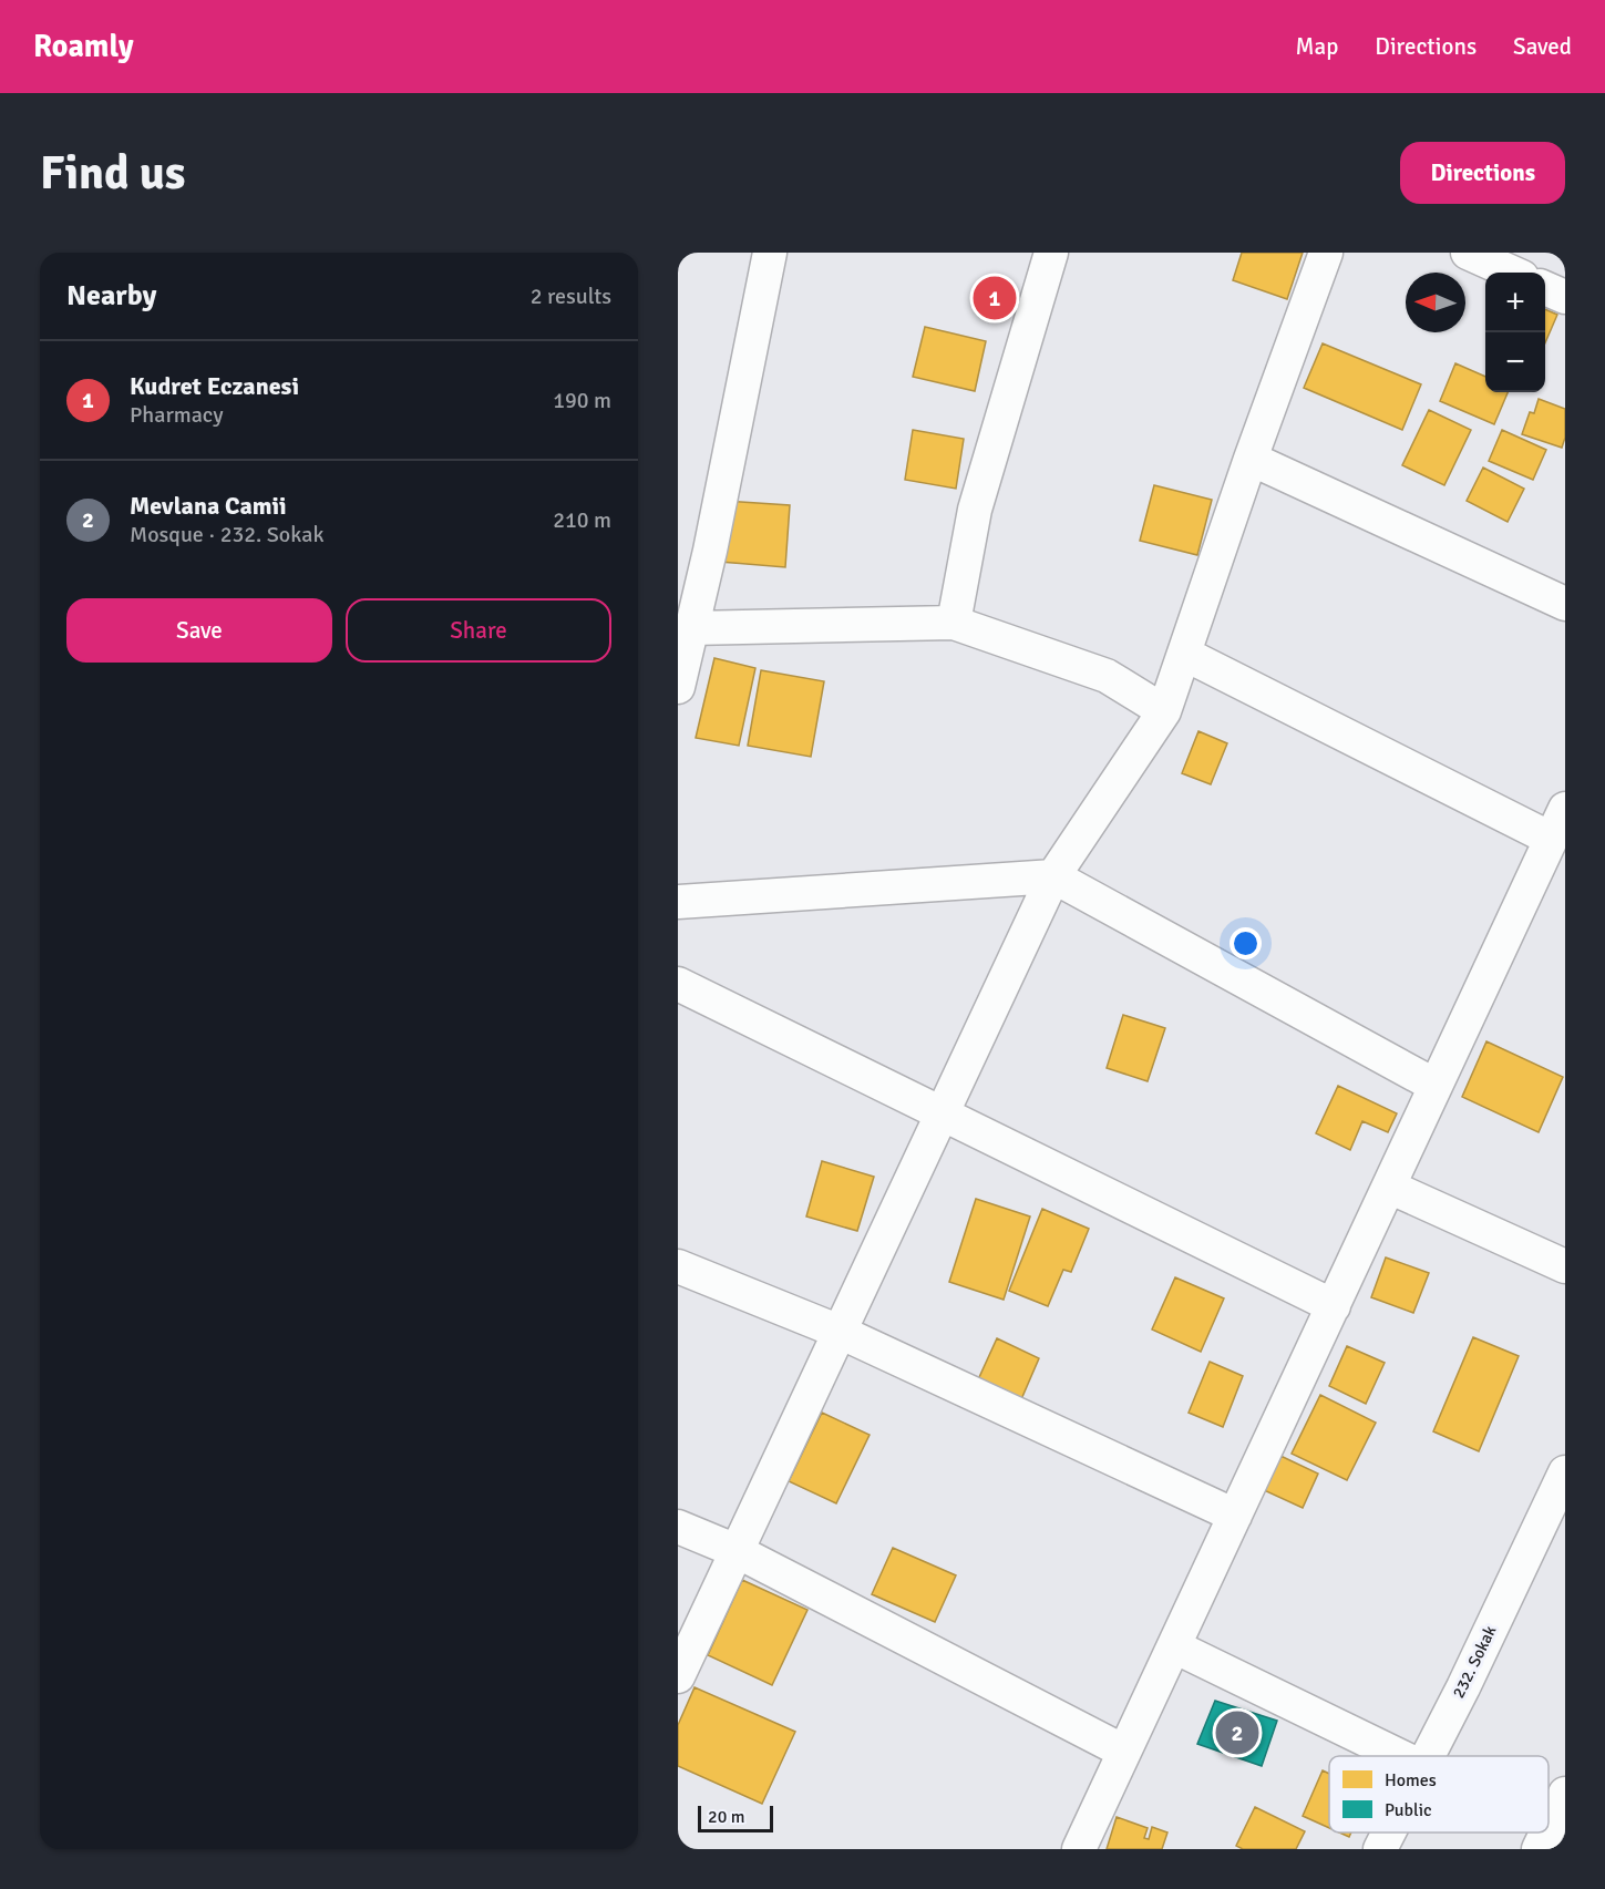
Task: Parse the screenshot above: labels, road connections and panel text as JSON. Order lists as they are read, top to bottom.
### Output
{
  "streets": {
    "street": ["232. Sokak"]
  },
  "legend": ["Homes", "Public"],
  "scale_bar": "20 m",
  "north": "left",
  "page": {
    "header": "Roamly",
    "nav": ["Map", "Directions", "Saved"],
    "buttons": [
      "Directions",
      ["Save", "Share"]
    ],
    "title": "Find us",
    "heading": ["Nearby", "2 results"],
    "map_buttons": ["+", "−"],
    "pins": ["1", "2"],
    "list": [
      {
        "mark": "1",
        "name": "Kudret Eczanesi",
        "note": "Pharmacy",
        "value": "190 m"
      },
      {
        "mark": "2",
        "name": "Mevlana Camii",
        "note": "Mosque · 232. Sokak",
        "value": "210 m"
      }
    ],
    "scale": "20 m"
  }
}
